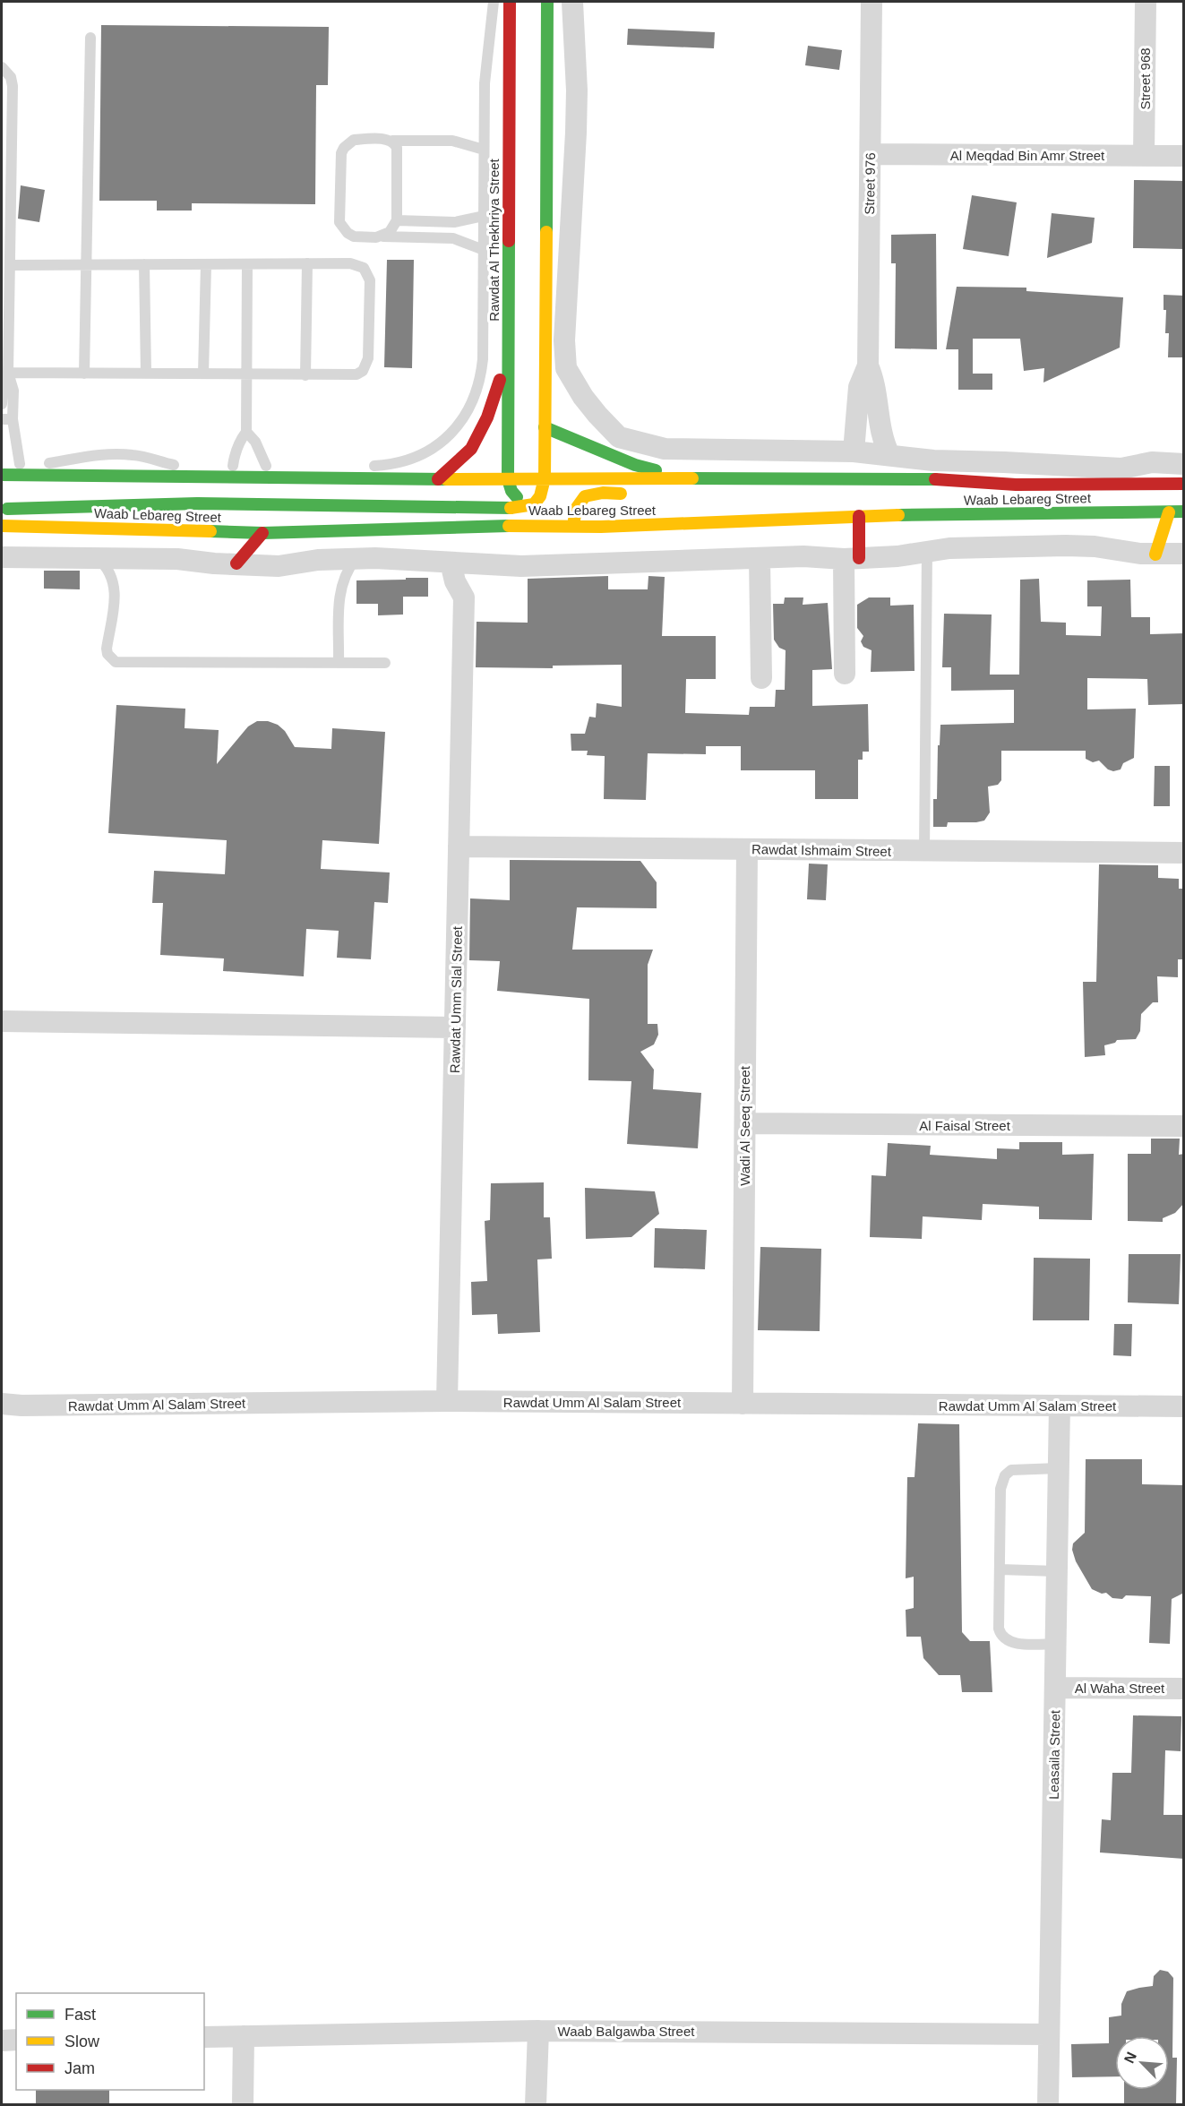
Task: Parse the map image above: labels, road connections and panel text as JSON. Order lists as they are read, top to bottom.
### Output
{
  "streets": {
    "street": [
      "Street 968",
      "Al Meqdad Bin Amr Street",
      "Street 976",
      "Rawdat Al Thekhriya Street",
      "Waab Lebareg Street",
      "Rawdat Ishmaim Street",
      "Rawdat Umm Slal Street",
      "Al Faisal Street",
      "Wadi Al Seeq Street",
      "Rawdat Umm Al Salam Street",
      "Al Waha Street",
      "Leasaila Street",
      "Waab Balgawba Street"
    ]
  },
  "crossings": [
    ["Street 968", "Al Meqdad Bin Amr Street"],
    ["Al Meqdad Bin Amr Street", "Street 976"],
    ["Rawdat Al Thekhriya Street", "Waab Lebareg Street"],
    ["Rawdat Ishmaim Street", "Rawdat Umm Slal Street"],
    ["Rawdat Ishmaim Street", "Wadi Al Seeq Street"],
    ["Rawdat Umm Slal Street", "Rawdat Umm Al Salam Street"],
    ["Al Faisal Street", "Wadi Al Seeq Street"],
    ["Wadi Al Seeq Street", "Rawdat Umm Al Salam Street"],
    ["Rawdat Umm Al Salam Street", "Leasaila Street"],
    ["Al Waha Street", "Leasaila Street"],
    ["Leasaila Street", "Waab Balgawba Street"]
  ],
  "legend": ["Fast", "Slow", "Jam"],
  "north": "top left"
}
